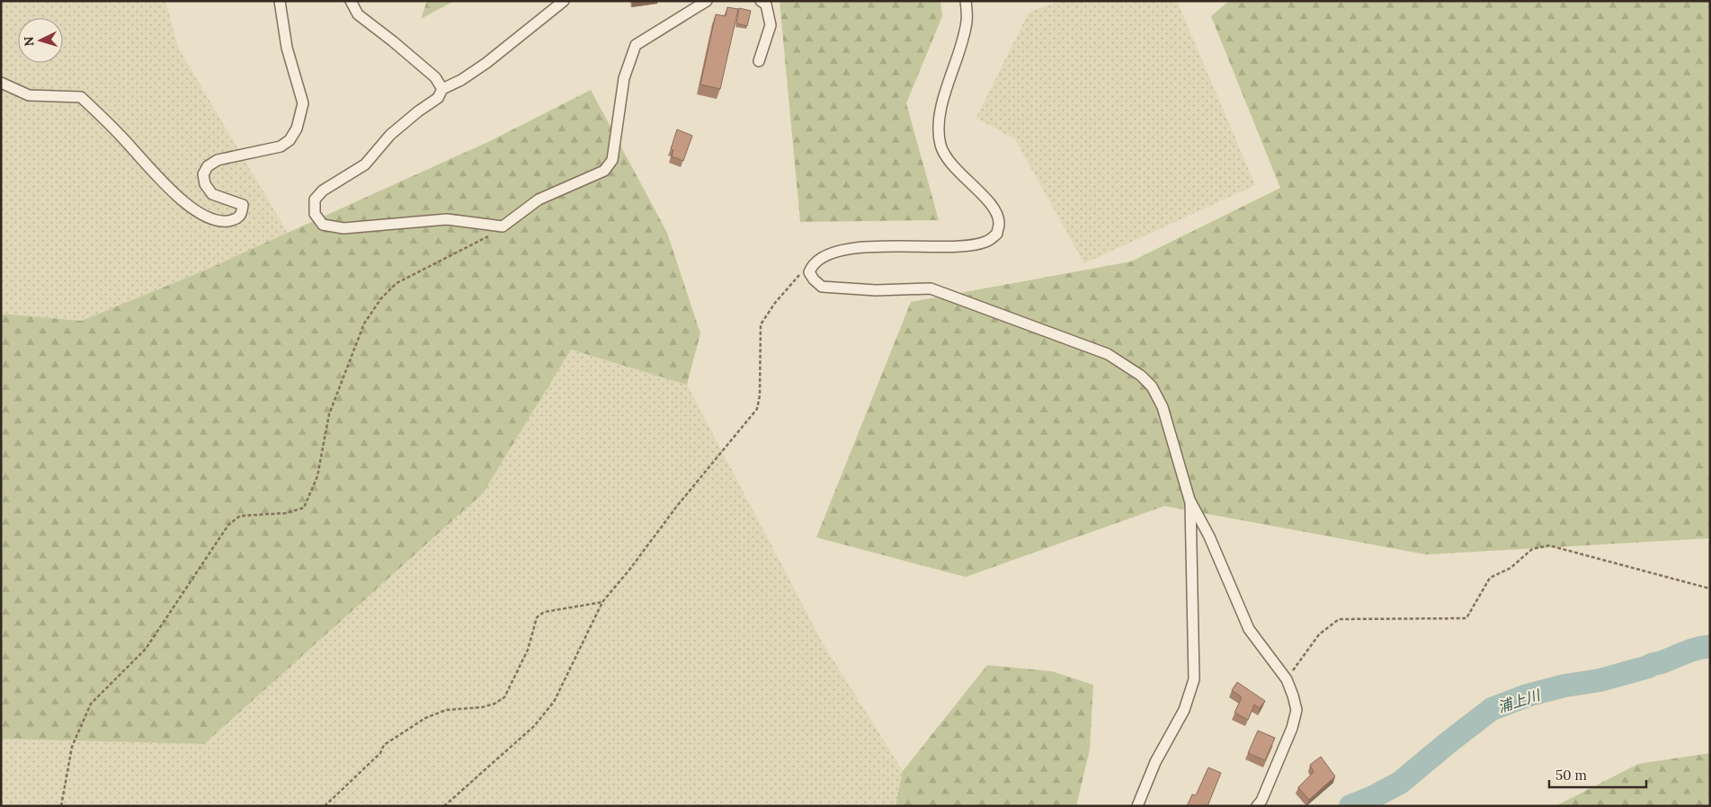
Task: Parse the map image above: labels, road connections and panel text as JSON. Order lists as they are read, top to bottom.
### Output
{
  "water": ["浦上川"],
  "scale_bar": "50 m",
  "north": "left"
}
